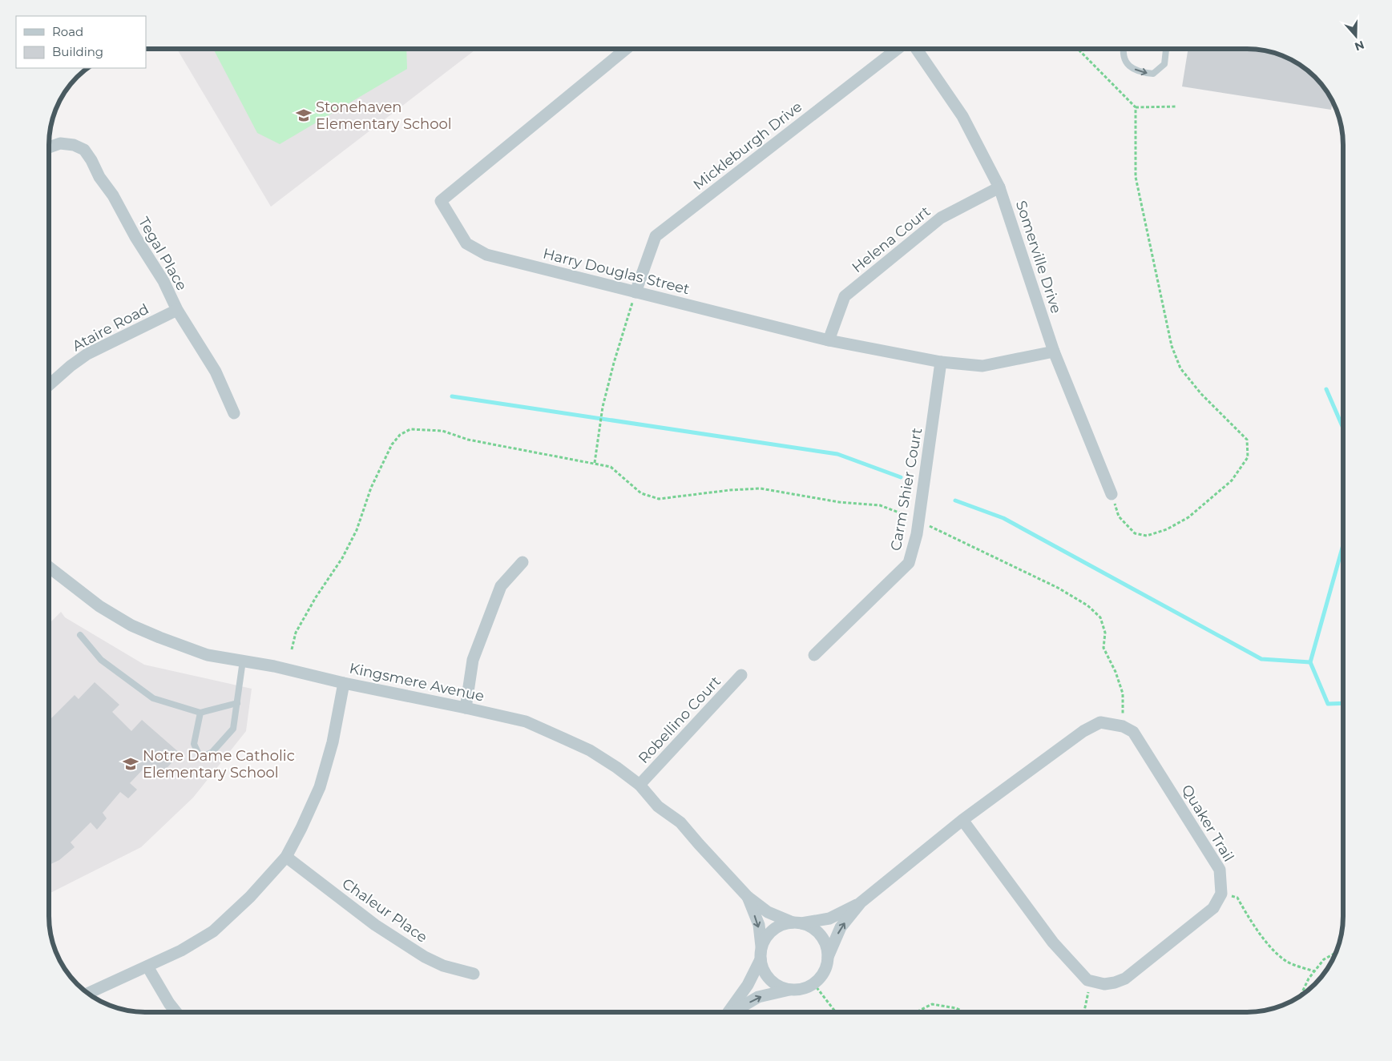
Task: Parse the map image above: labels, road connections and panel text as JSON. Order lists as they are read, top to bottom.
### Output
{
  "streets": {
    "street": [
      "Mickleburgh Drive",
      "Helena Court",
      "Tegal Place",
      "Somerville Drive",
      "Harry Douglas Street",
      "Ataire Road",
      "Carm Shier Court",
      "Kingsmere Avenue",
      "Robellino Court",
      "Quaker Trail",
      "Chaleur Place"
    ]
  },
  "crossings": [
    ["Mickleburgh Drive", "Harry Douglas Street"],
    ["Helena Court", "Somerville Drive"],
    ["Helena Court", "Harry Douglas Street"],
    ["Tegal Place", "Ataire Road"],
    ["Somerville Drive", "Harry Douglas Street"],
    ["Harry Douglas Street", "Carm Shier Court"],
    ["Kingsmere Avenue", "Robellino Court"]
  ],
  "places": {
    "school or university": ["Stonehaven Elementary School", "Notre Dame Catholic Elementary School"]
  },
  "legend": ["Road", "Building"],
  "north": "bottom"
}
